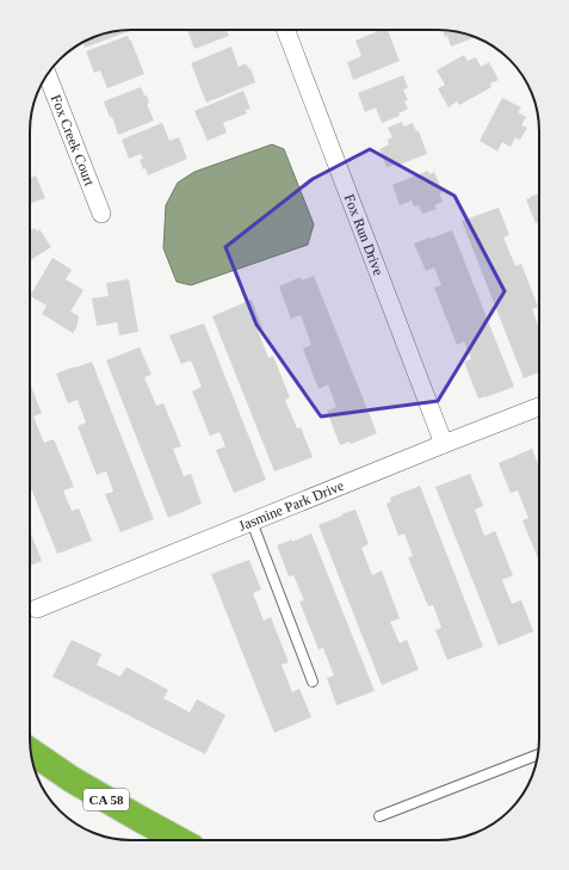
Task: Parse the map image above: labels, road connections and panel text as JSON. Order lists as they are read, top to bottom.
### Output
{
  "streets": {
    "highway": ["CA 58"],
    "street": ["Fox Creek Court", "Fox Run Drive", "Jasmine Park Drive"]
  },
  "crossings": [
    ["Fox Run Drive", "Jasmine Park Drive"]
  ]
}
